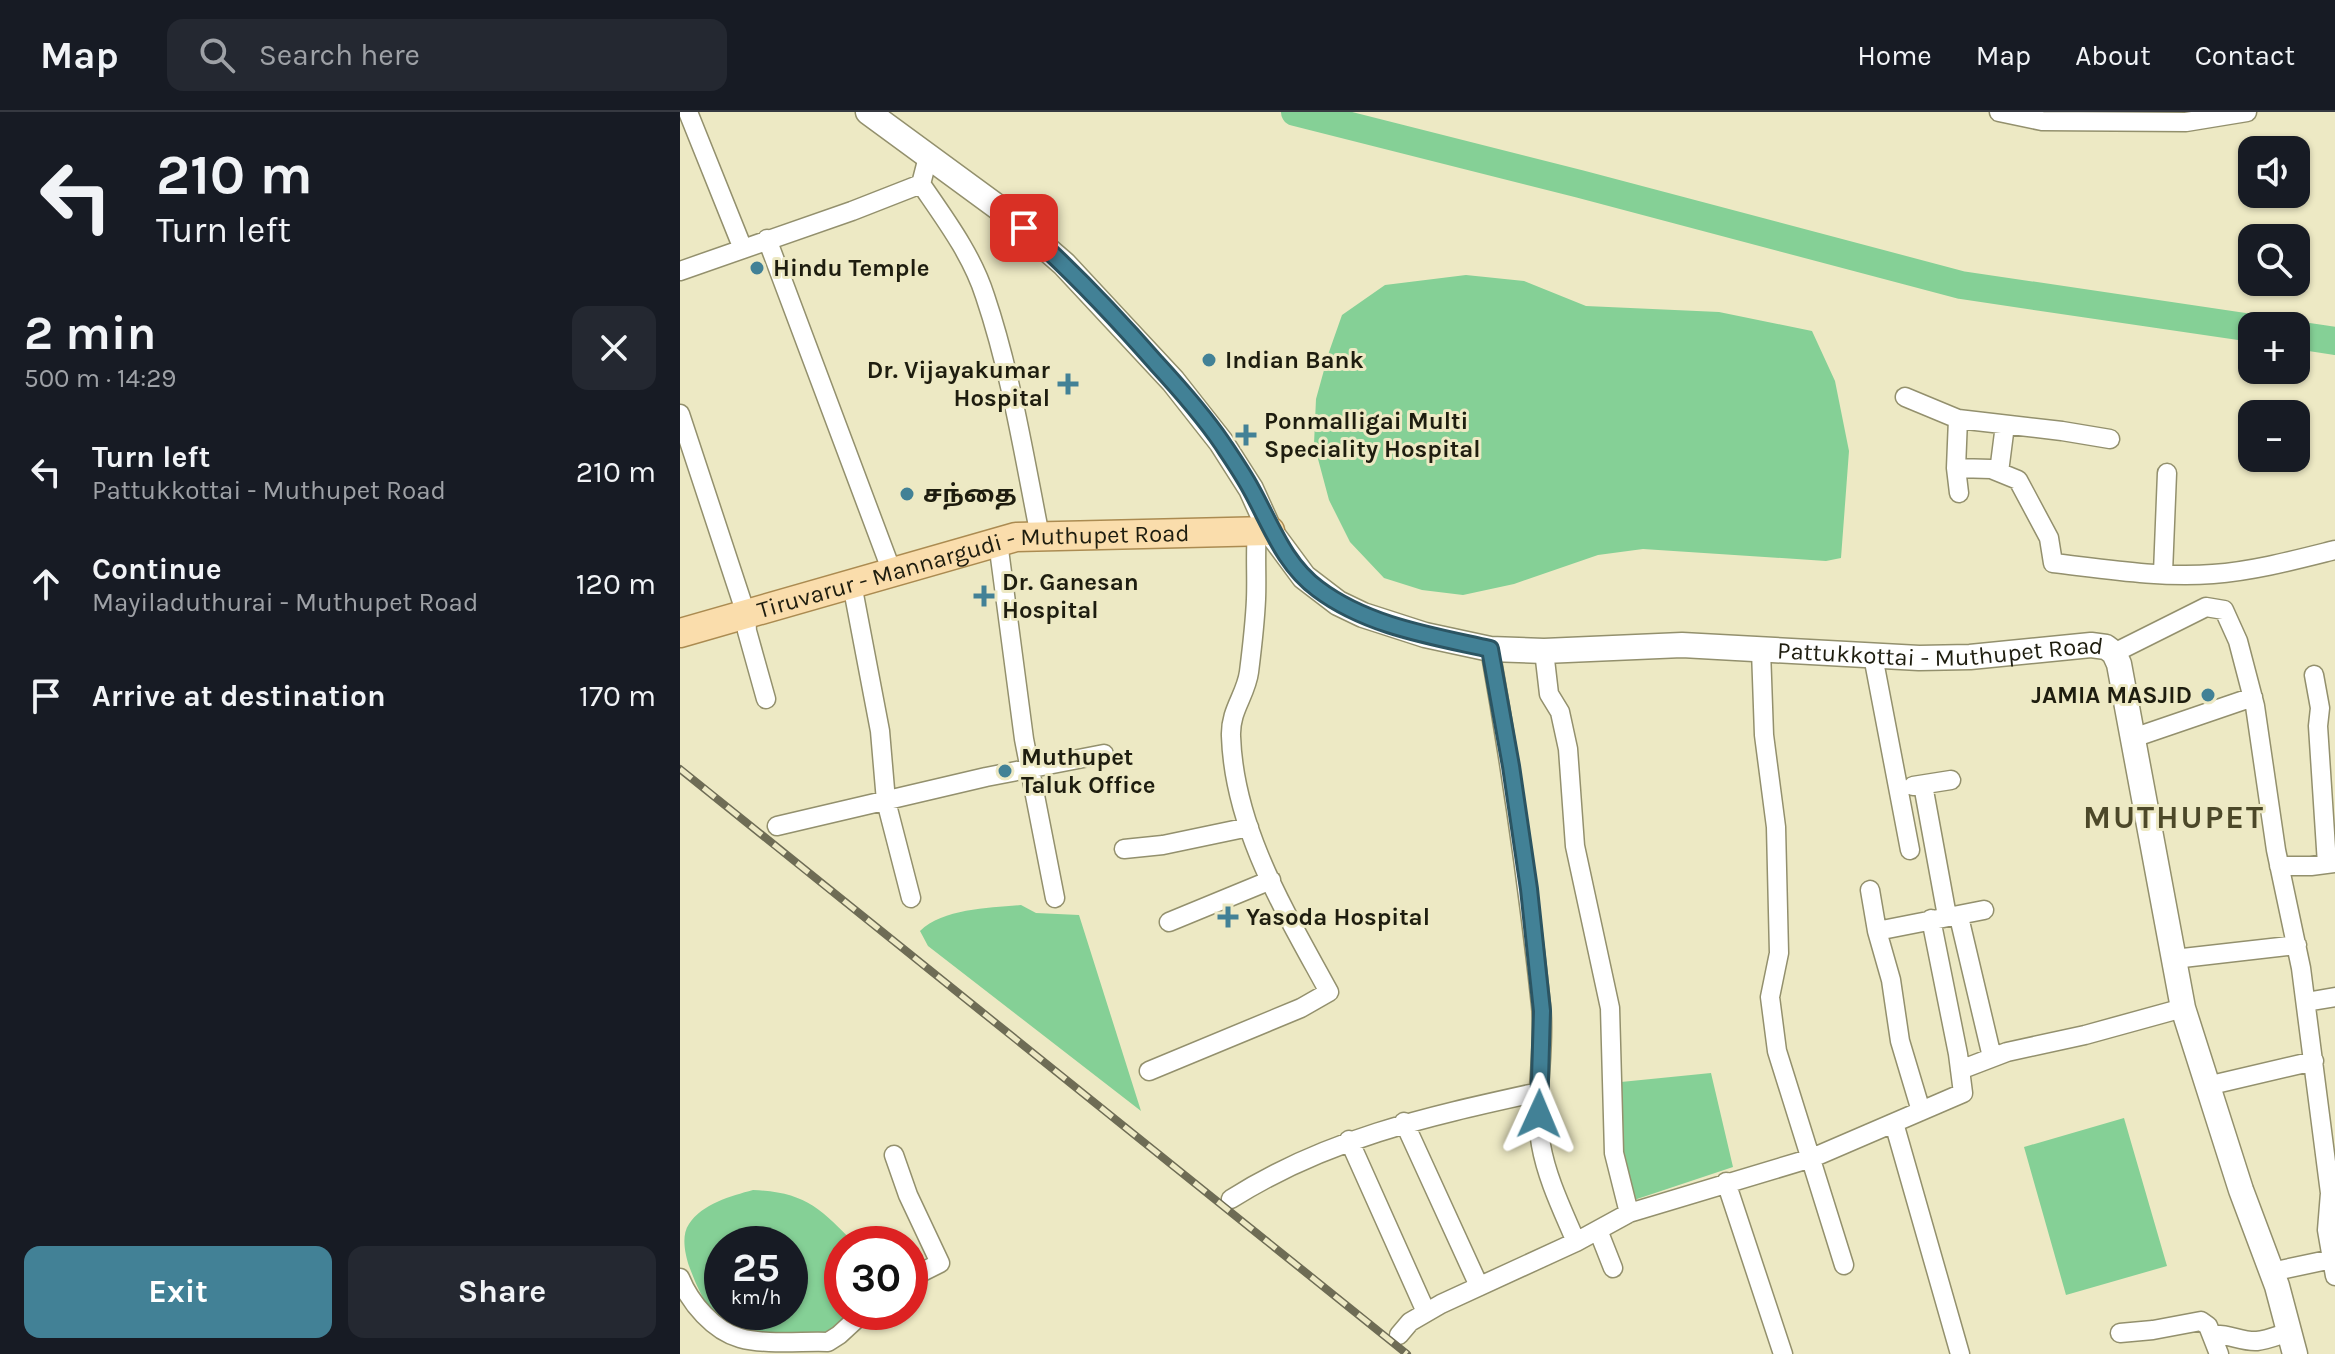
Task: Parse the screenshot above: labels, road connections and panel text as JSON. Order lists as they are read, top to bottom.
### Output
{
  "streets": {
    "main road": ["Tiruvarur - Mannargudi - Muthupet Road", "Pattukkottai - Muthupet Road"]
  },
  "crossings": [
    ["Tiruvarur - Mannargudi - Muthupet Road", "Pattukkottai - Muthupet Road"]
  ],
  "districts": ["MUTHUPET"],
  "places": {
    "other": [
      "Hindu Temple",
      "Indian Bank",
      "சந்தை",
      "JAMIA MASJID",
      "Muthupet Taluk Office"
    ],
    "health": [
      "Dr. Vijayakumar Hospital",
      "Ponmalligai Multi Speciality Hospital",
      "Dr. Ganesan Hospital",
      "Yasoda Hospital"
    ]
  },
  "page": {
    "header": "Map",
    "search": "Search here",
    "nav": [
      "Home",
      "Map",
      "About",
      "Contact"
    ],
    "turn": ["210 m", "Turn left"],
    "map_buttons": ["+", "−"],
    "heading": ["2 min", "500 m · 14:29"],
    "list": [
      {
        "name": "Turn left",
        "note": "Pattukkottai - Muthupet Road",
        "value": "210 m"
      },
      {
        "name": "Continue",
        "note": "Mayiladuthurai - Muthupet Road",
        "value": "120 m"
      },
      {
        "name": "Arrive at destination",
        "value": "170 m"
      }
    ],
    "speed": "25 km/h",
    "limit": "30",
    "buttons": ["Exit", "Share"]
  }
}
